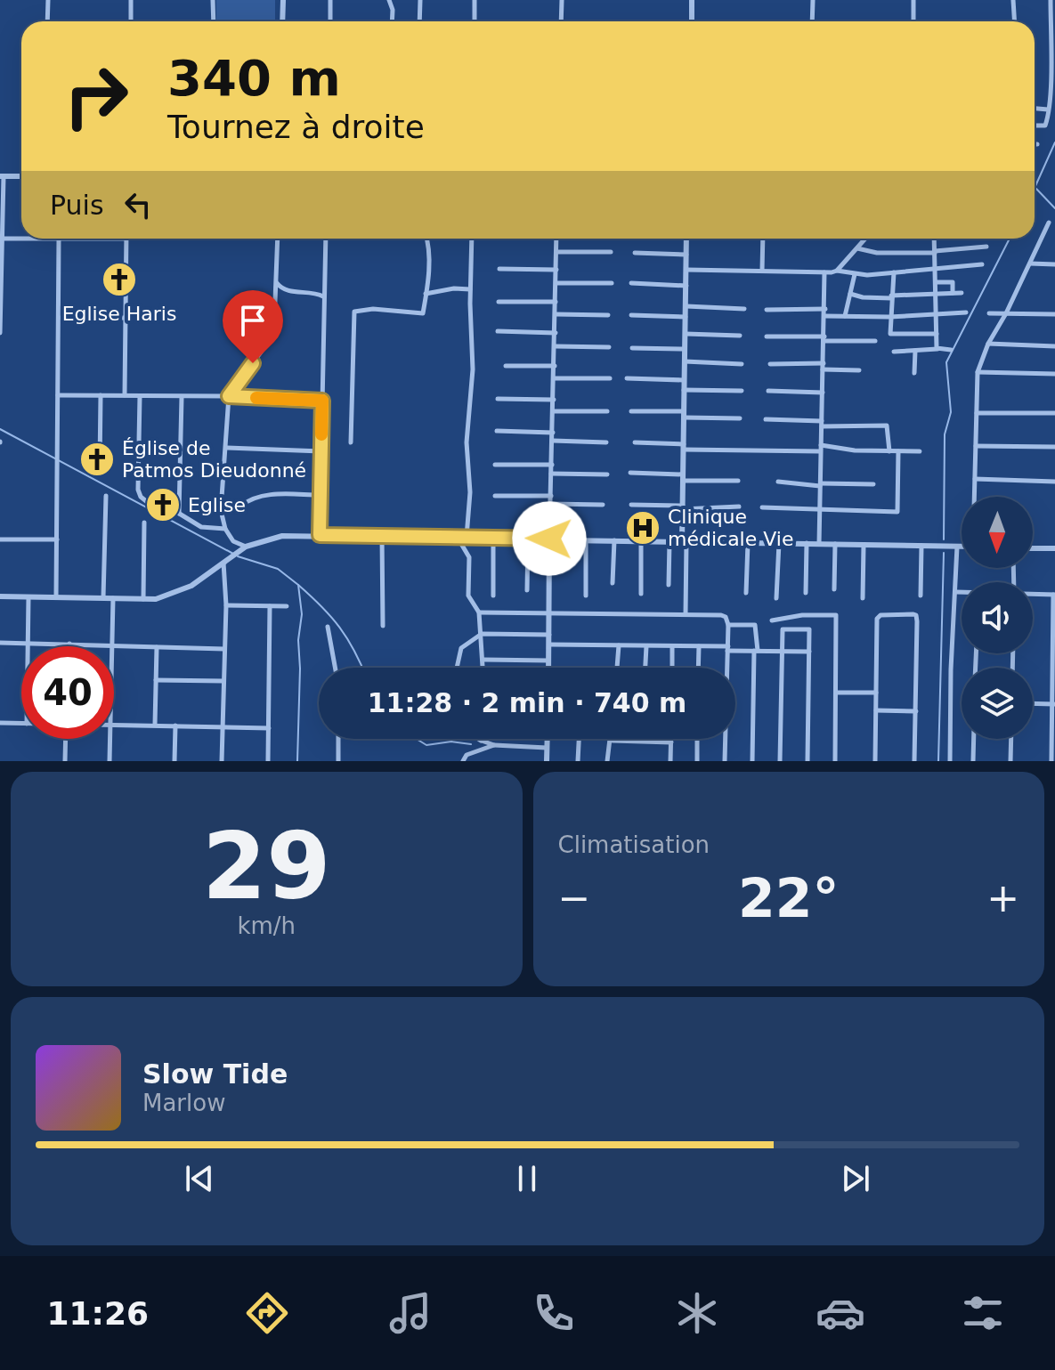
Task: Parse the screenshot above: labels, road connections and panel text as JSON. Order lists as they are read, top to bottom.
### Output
{
  "places": {
    "church": ["Eglise Haris", "Église de Patmos Dieudonné", "Eglise"],
    "hospital": ["Clinique médicale Vie"]
  },
  "north": "bottom",
  "page": {
    "turn": ["340 m", "Tournez à droite"],
    "then": "Puis",
    "limit": "40",
    "trip": "11:28 · 2 min · 740 m",
    "tile": [
      ["29", "km/h"],
      "Climatisation"
    ],
    "heat": ["−", "22°", "+"],
    "song": ["Slow Tide", "Marlow"],
    "tabs": "11:26"
  }
}
